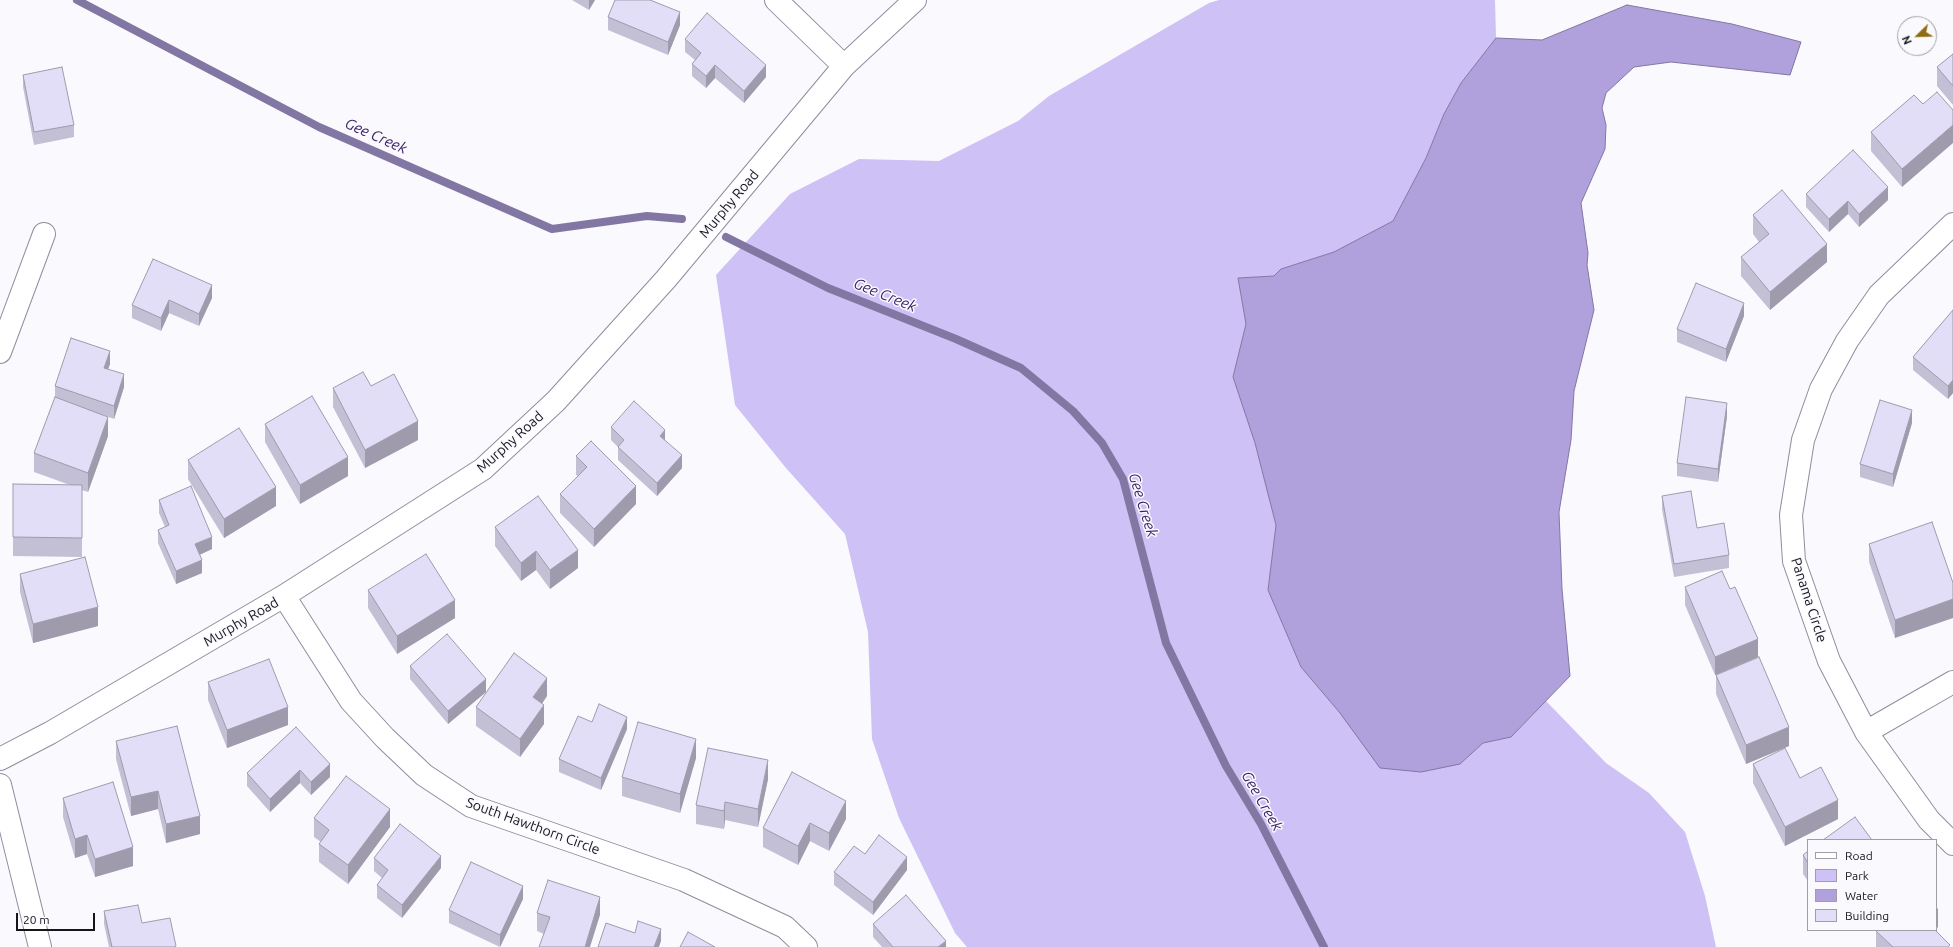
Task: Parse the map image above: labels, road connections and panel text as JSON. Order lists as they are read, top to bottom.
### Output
{
  "streets": {
    "street": ["Murphy Road", "Panama Circle", "South Hawthorn Circle"]
  },
  "crossings": [
    ["Murphy Road", "South Hawthorn Circle"]
  ],
  "water": ["Gee Creek"],
  "legend": [
    "Road",
    "Park",
    "Water",
    "Building"
  ],
  "scale_bar": "20 m",
  "north": "bottom left"
}
